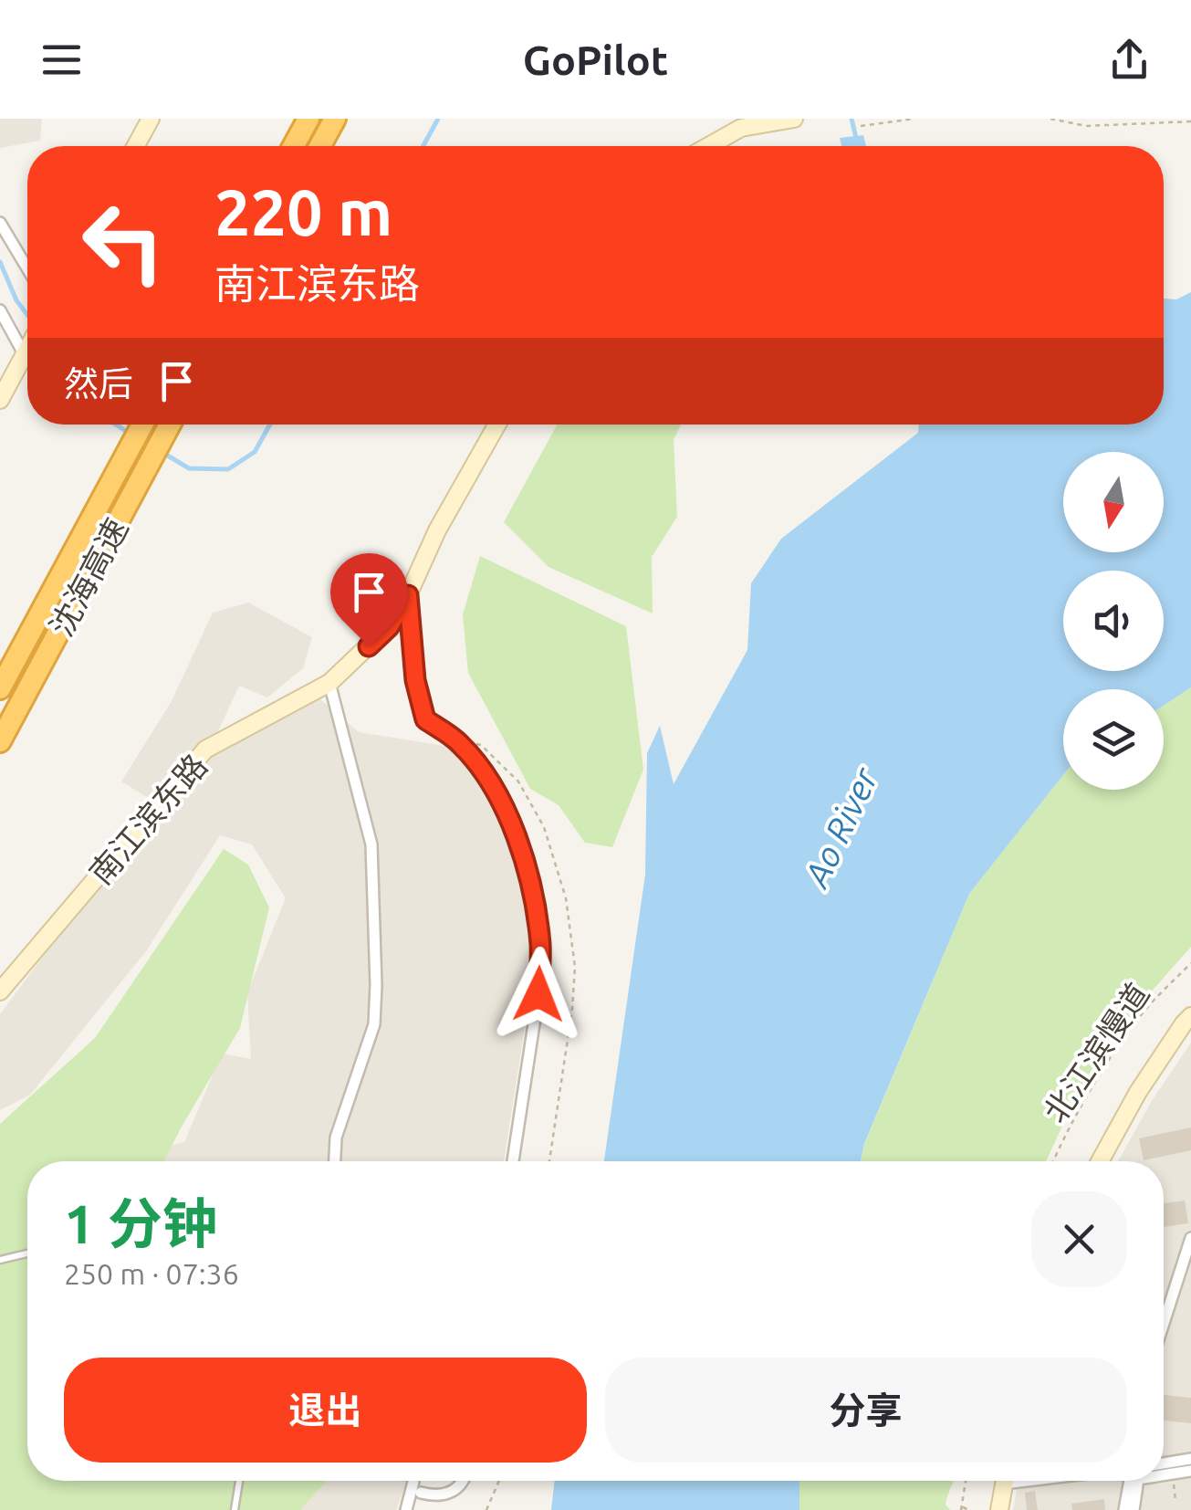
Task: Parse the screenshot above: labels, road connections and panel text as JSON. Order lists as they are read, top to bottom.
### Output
{
  "streets": {
    "highway": ["沈海高速"],
    "main road": ["南江滨东路"],
    "path": ["北江滨慢道"]
  },
  "water": ["Ao River"],
  "north": "bottom",
  "page": {
    "header": "GoPilot",
    "turn": ["220 m", "南江滨东路"],
    "then": "然后",
    "heading": ["1 分钟", "250 m · 07:36"],
    "buttons": ["退出", "分享"]
  }
}
